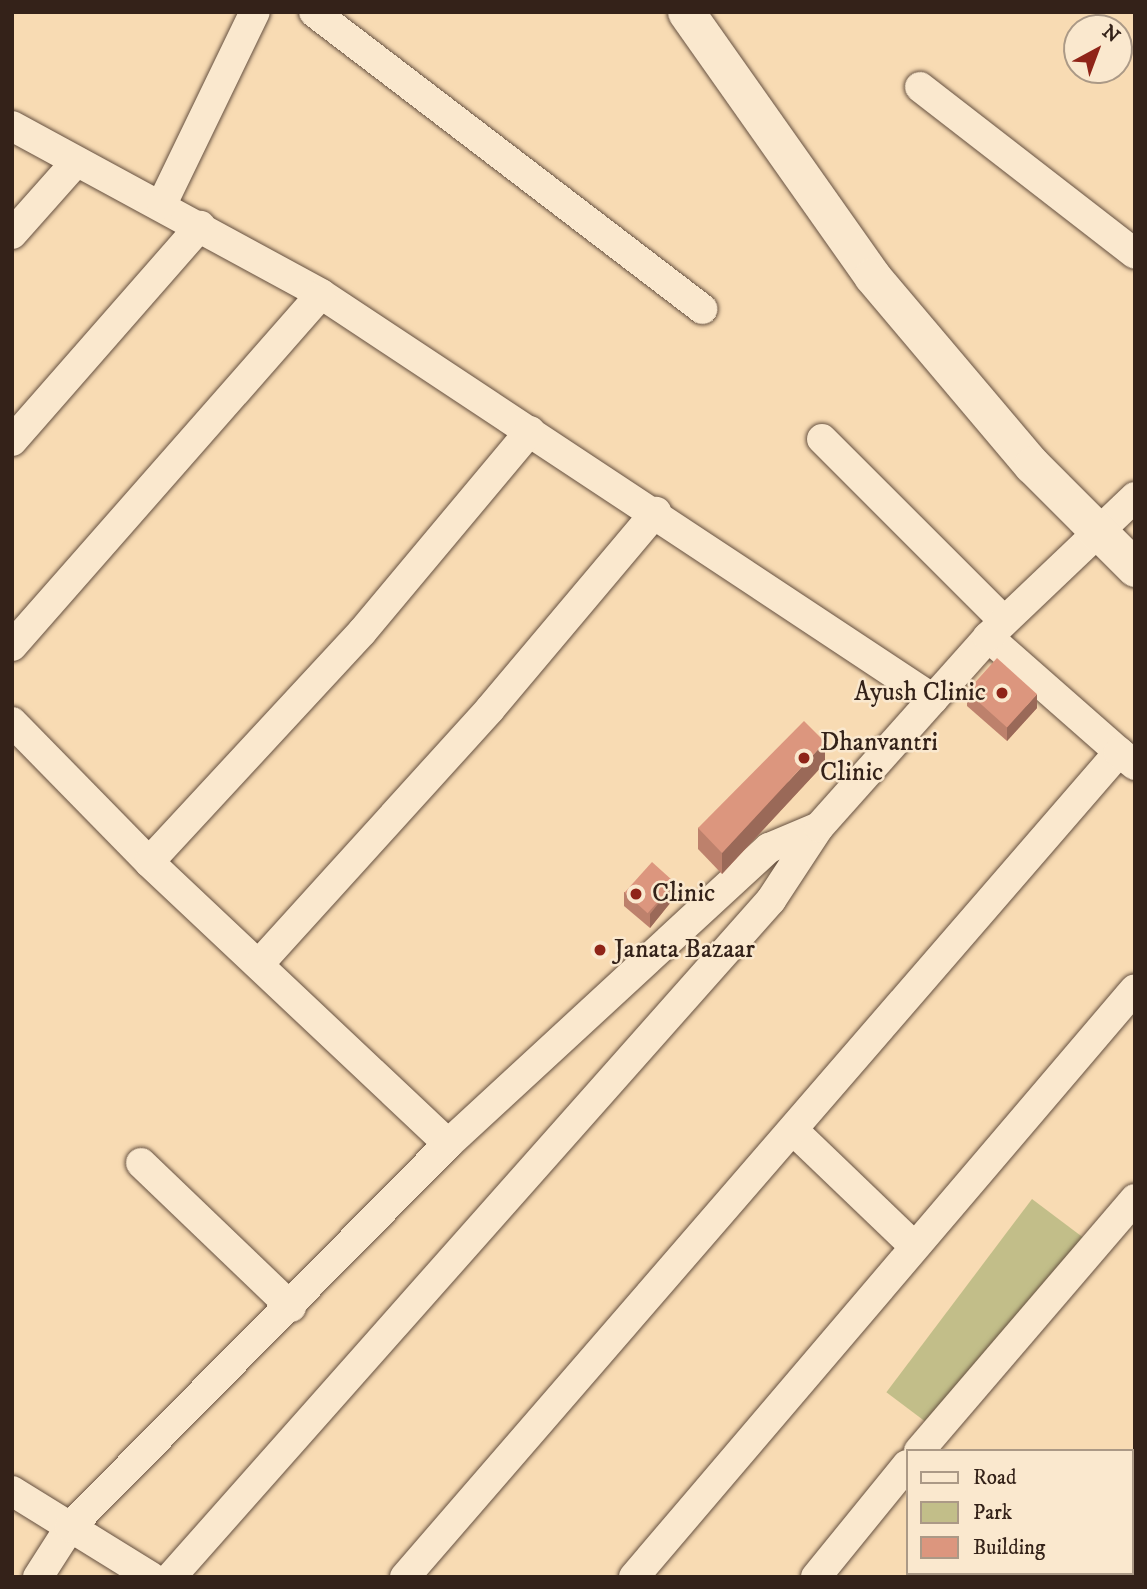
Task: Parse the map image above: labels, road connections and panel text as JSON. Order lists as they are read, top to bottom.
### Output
{
  "places": [
    "Ayush Clinic",
    "Dhanvantri Clinic",
    "Clinic",
    "Janata Bazaar"
  ],
  "legend": ["Road", "Park", "Building"],
  "north": "top right"
}
